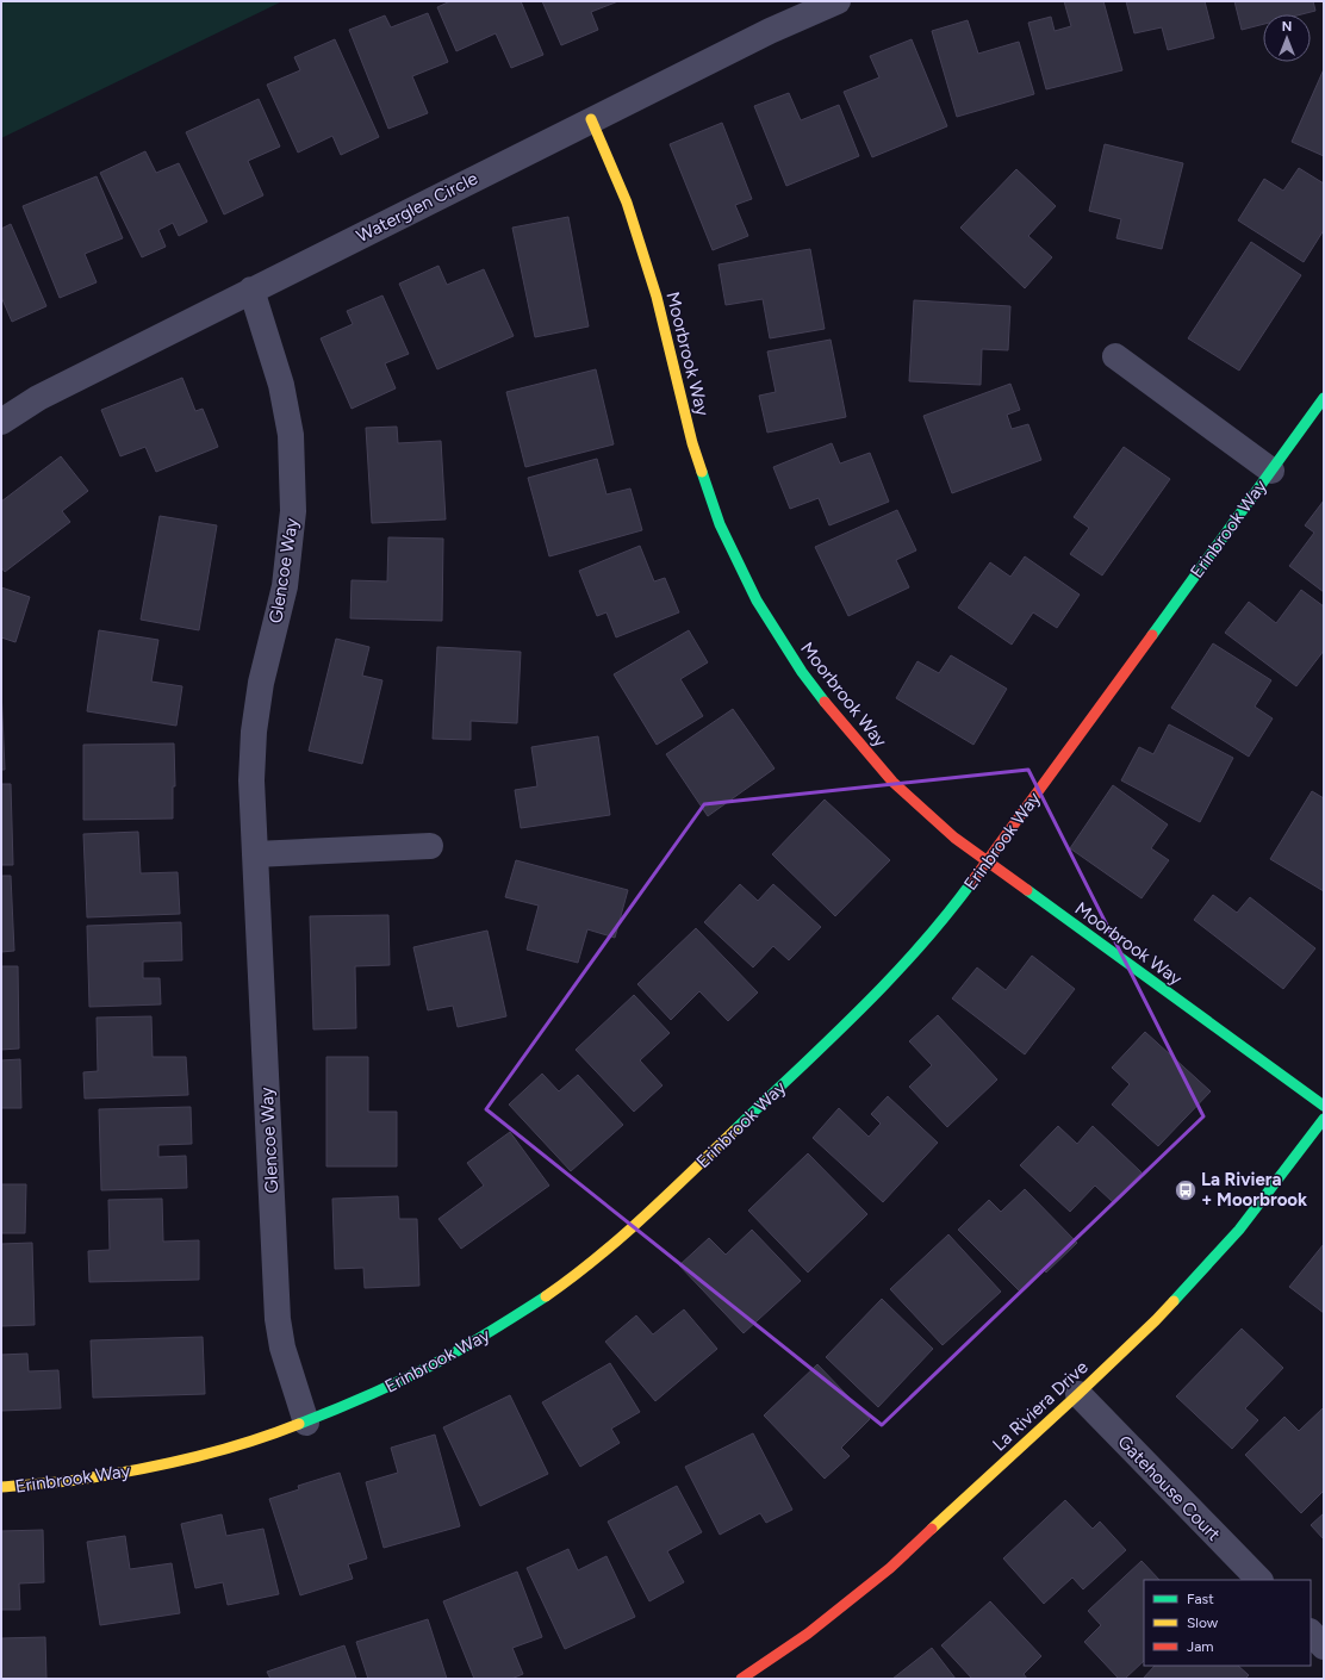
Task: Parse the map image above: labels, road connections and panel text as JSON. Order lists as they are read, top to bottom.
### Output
{
  "streets": {
    "street": [
      "Waterglen Circle",
      "Moorbrook Way",
      "Erinbrook Way",
      "Glencoe Way",
      "La Riviera Drive",
      "Gatehouse Court"
    ]
  },
  "crossings": [
    ["Waterglen Circle", "Moorbrook Way"],
    ["Waterglen Circle", "Glencoe Way"],
    ["Moorbrook Way", "Erinbrook Way"],
    ["Erinbrook Way", "Glencoe Way"],
    ["La Riviera Drive", "Gatehouse Court"]
  ],
  "places": {
    "bus stop": ["La Riviera + Moorbrook"]
  },
  "legend": ["Fast", "Slow", "Jam"],
  "north": "top"
}
